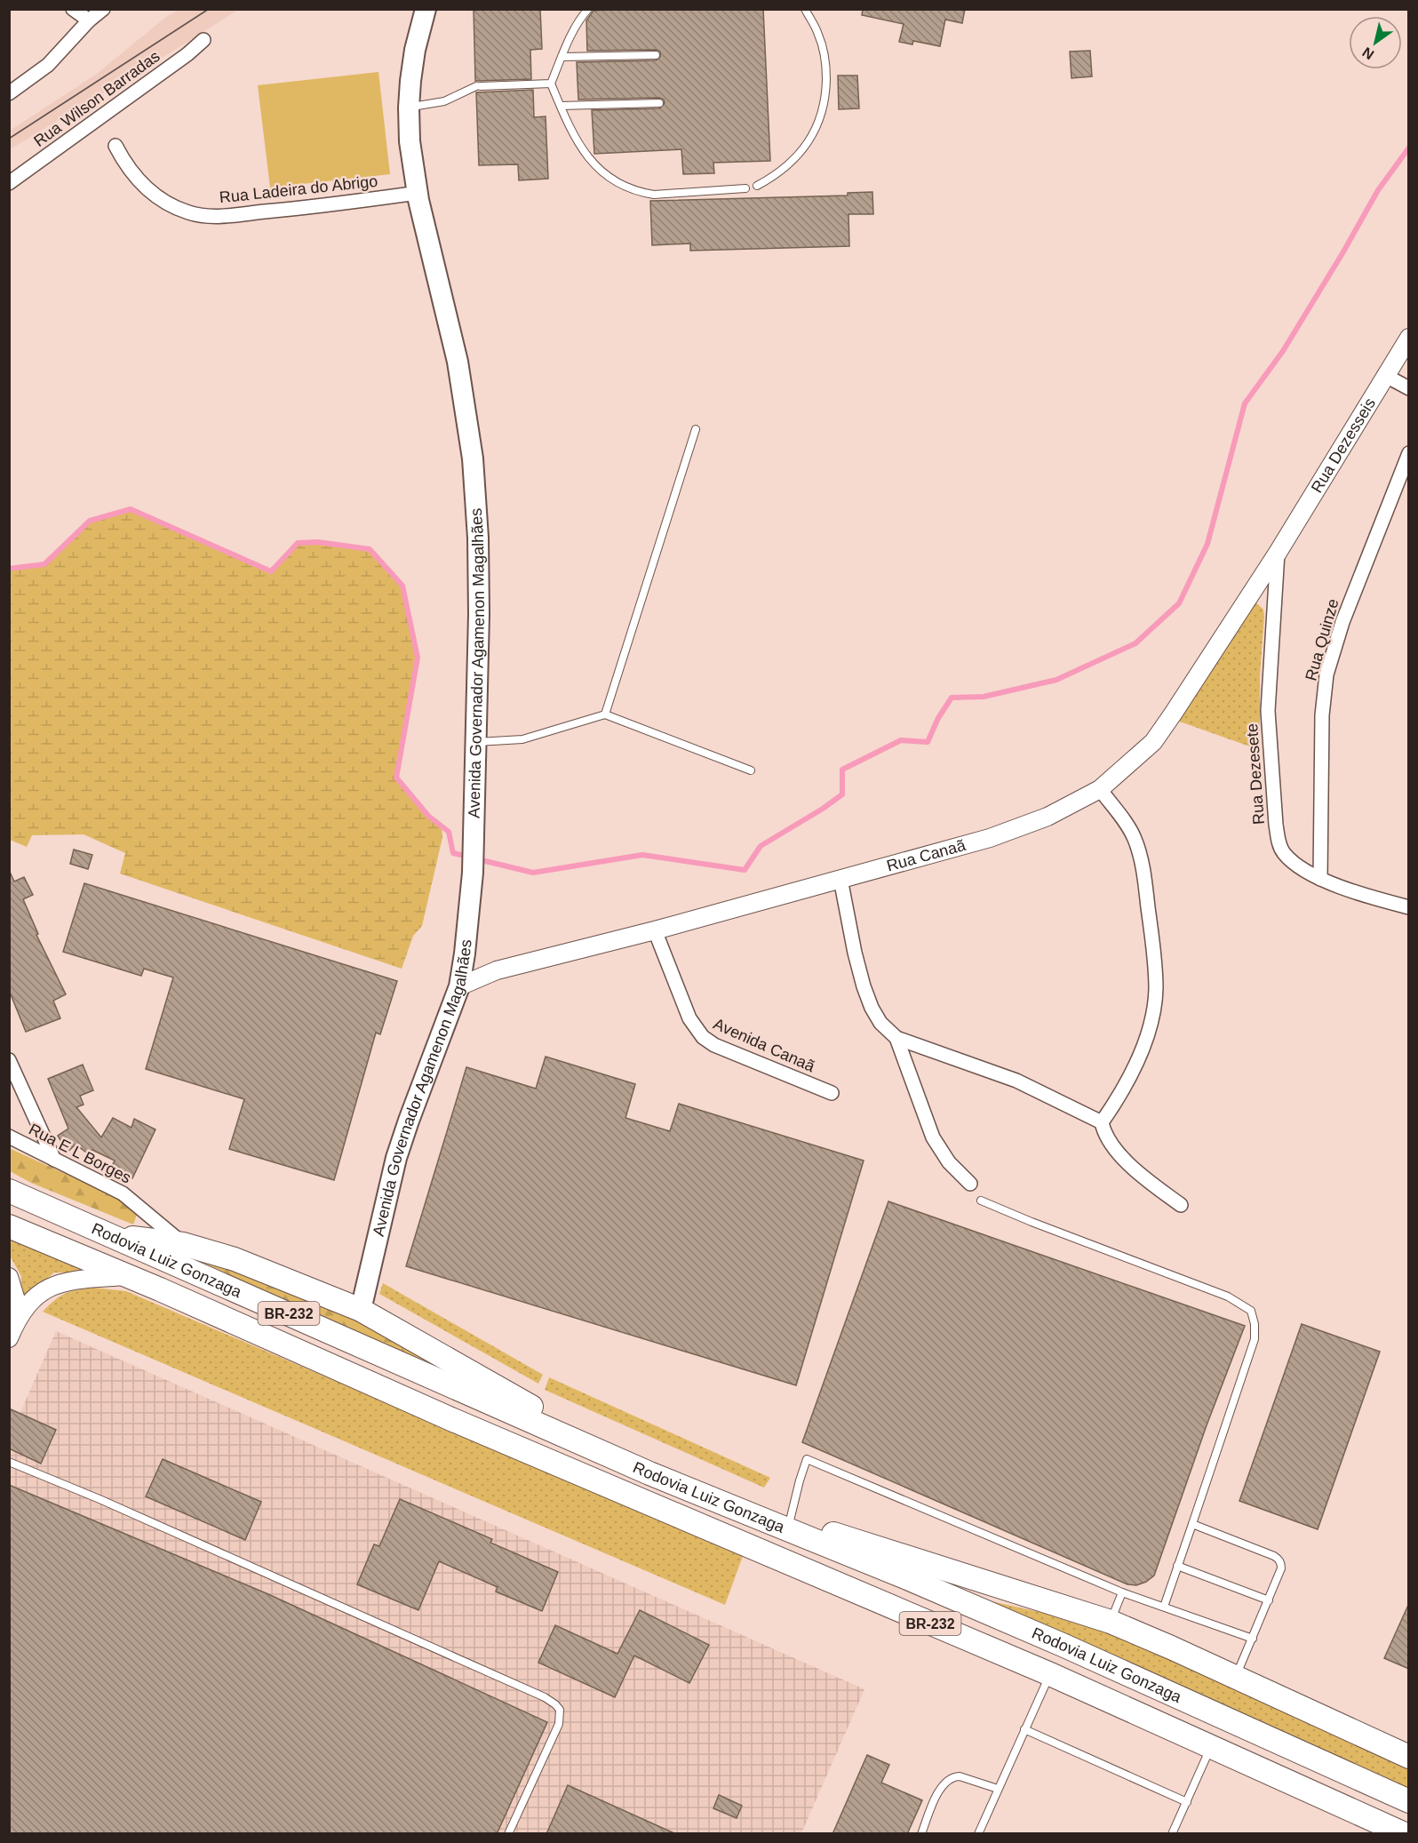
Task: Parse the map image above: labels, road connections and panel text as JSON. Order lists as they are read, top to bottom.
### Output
{
  "streets": {
    "highway": ["Rodovia Luiz Gonzaga", "BR-232"],
    "main road": ["Avenida Governador Agamenon Magalhães"],
    "street": [
      "Rua Wilson Barradas",
      "Rua Ladeira do Abrigo",
      "Rua Dezesseis",
      "Rua Quinze",
      "Rua Dezesete",
      "Rua Canaã",
      "Avenida Canaã",
      "Rua E L Borges"
    ]
  },
  "crossings": [
    ["Rua Ladeira do Abrigo", "Avenida Governador Agamenon Magalhães"],
    ["Rua Dezesseis", "Rua Dezesete"],
    ["Rua Dezesseis", "Rua Canaã"],
    ["Rua Quinze", "Rua Dezesete"],
    ["Avenida Governador Agamenon Magalhães", "Rua Canaã"],
    ["Rua Dezesete", "Rua Canaã"],
    ["Rua Canaã", "Avenida Canaã"]
  ],
  "north": "bottom left"
}
